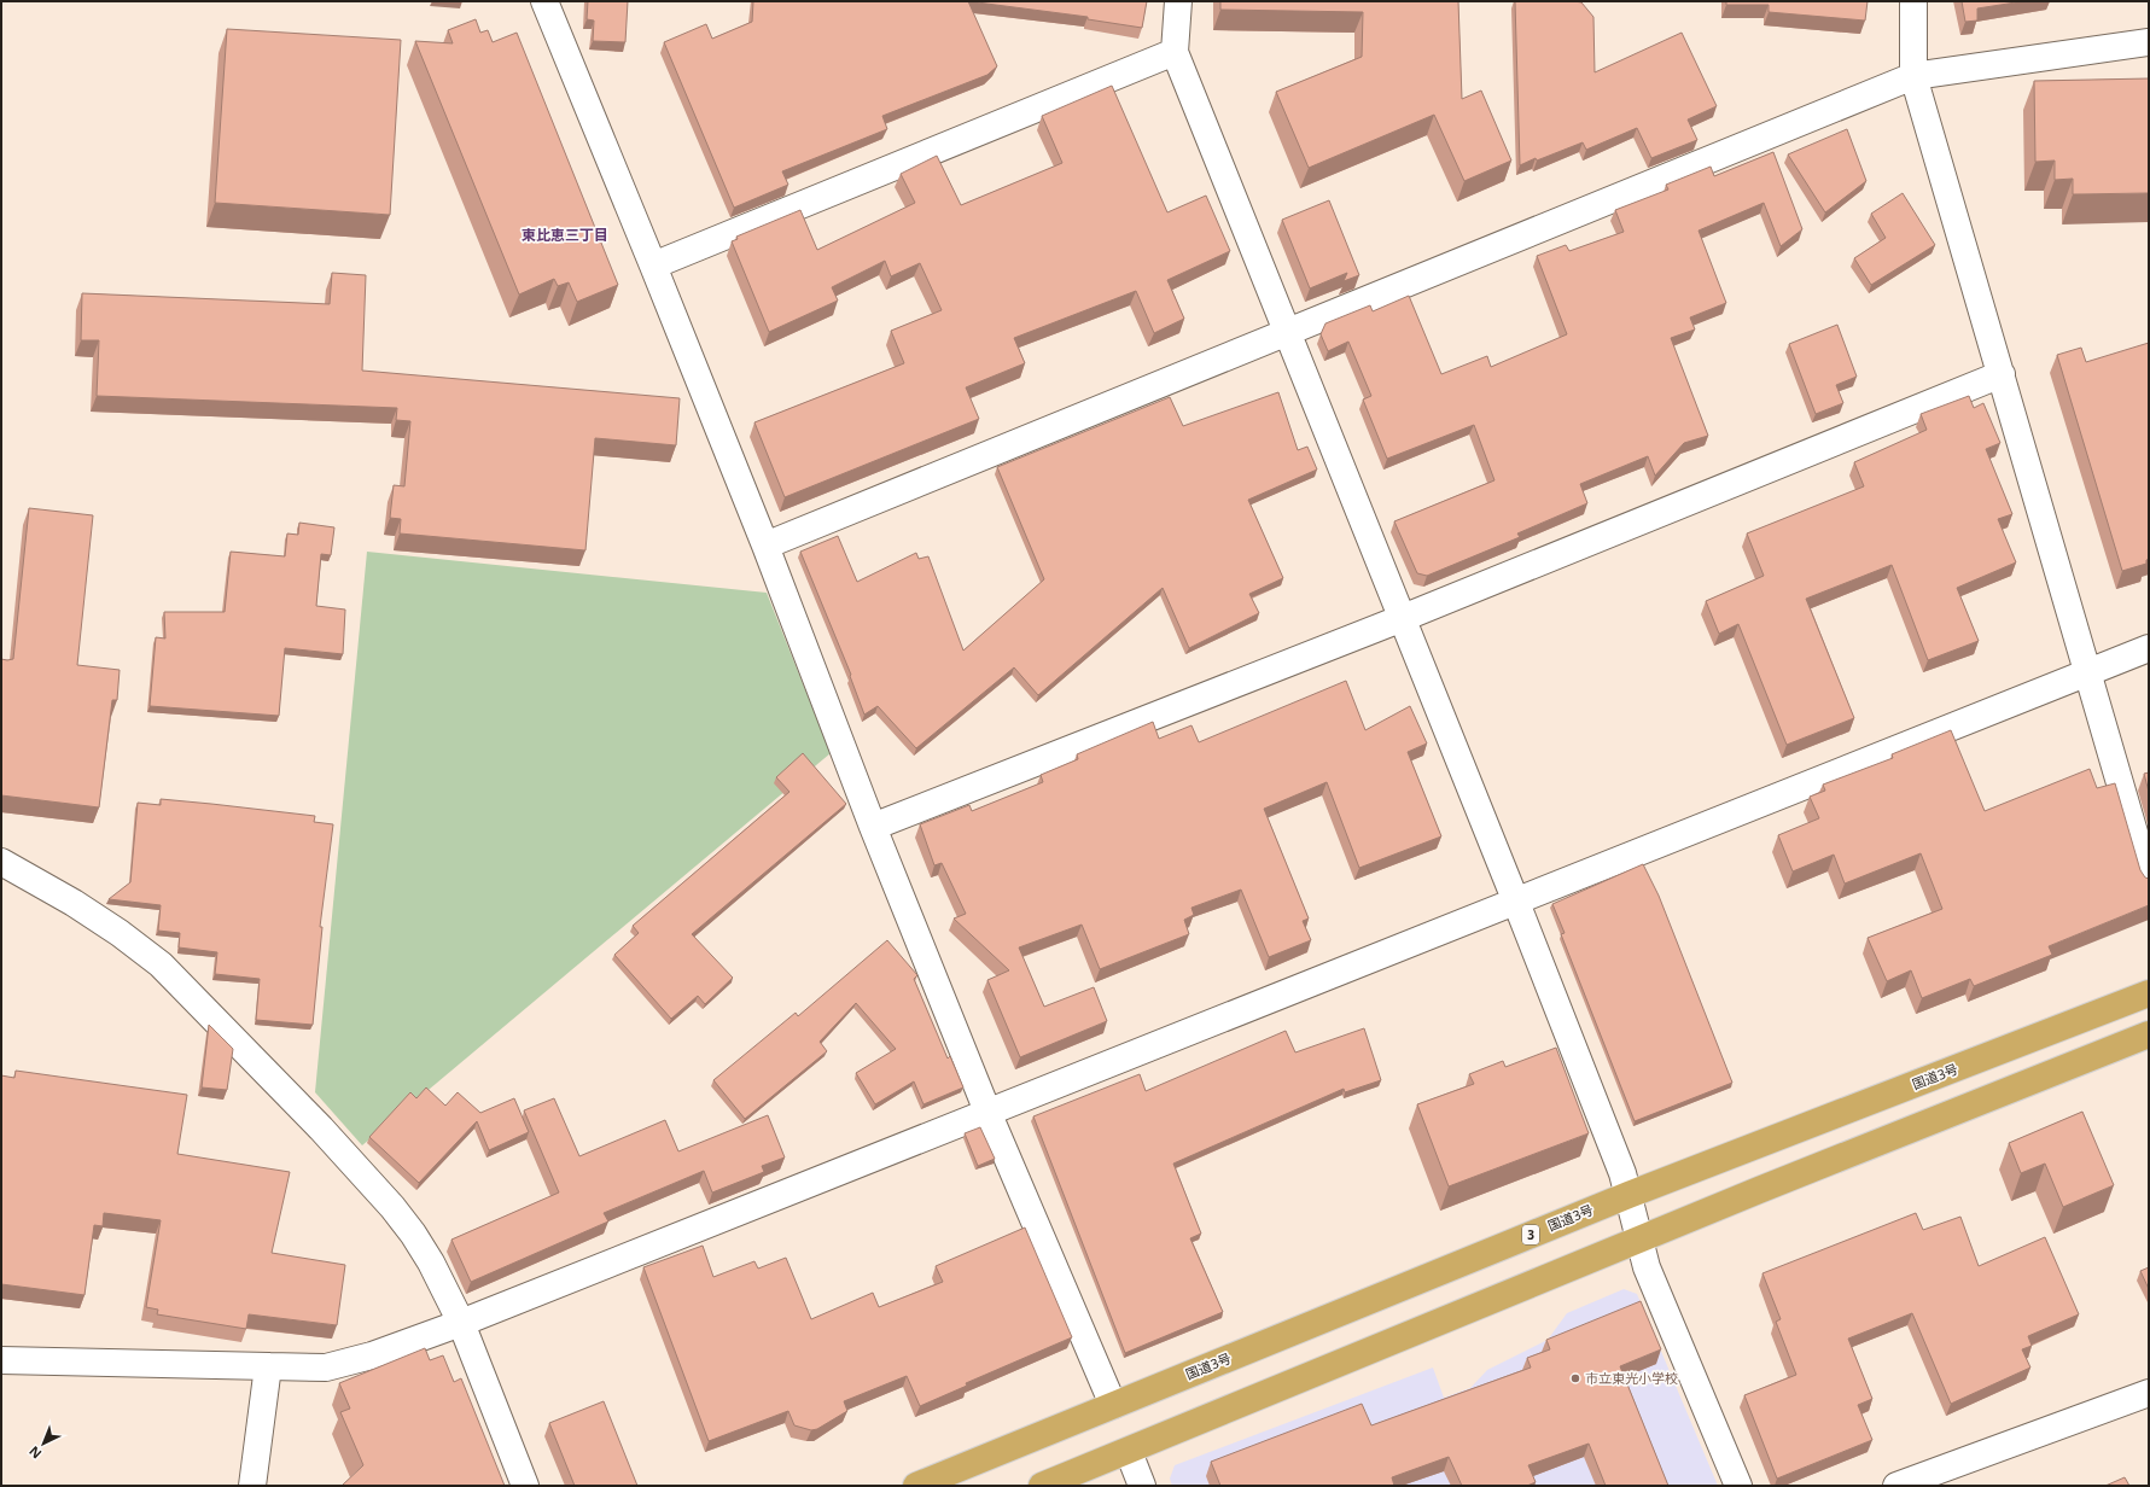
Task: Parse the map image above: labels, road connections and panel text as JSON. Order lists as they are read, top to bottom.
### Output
{
  "streets": {
    "highway": ["国道3号", "3"]
  },
  "districts": ["東比恵三丁目"],
  "places": ["市立東光小学校"],
  "north": "bottom left"
}
